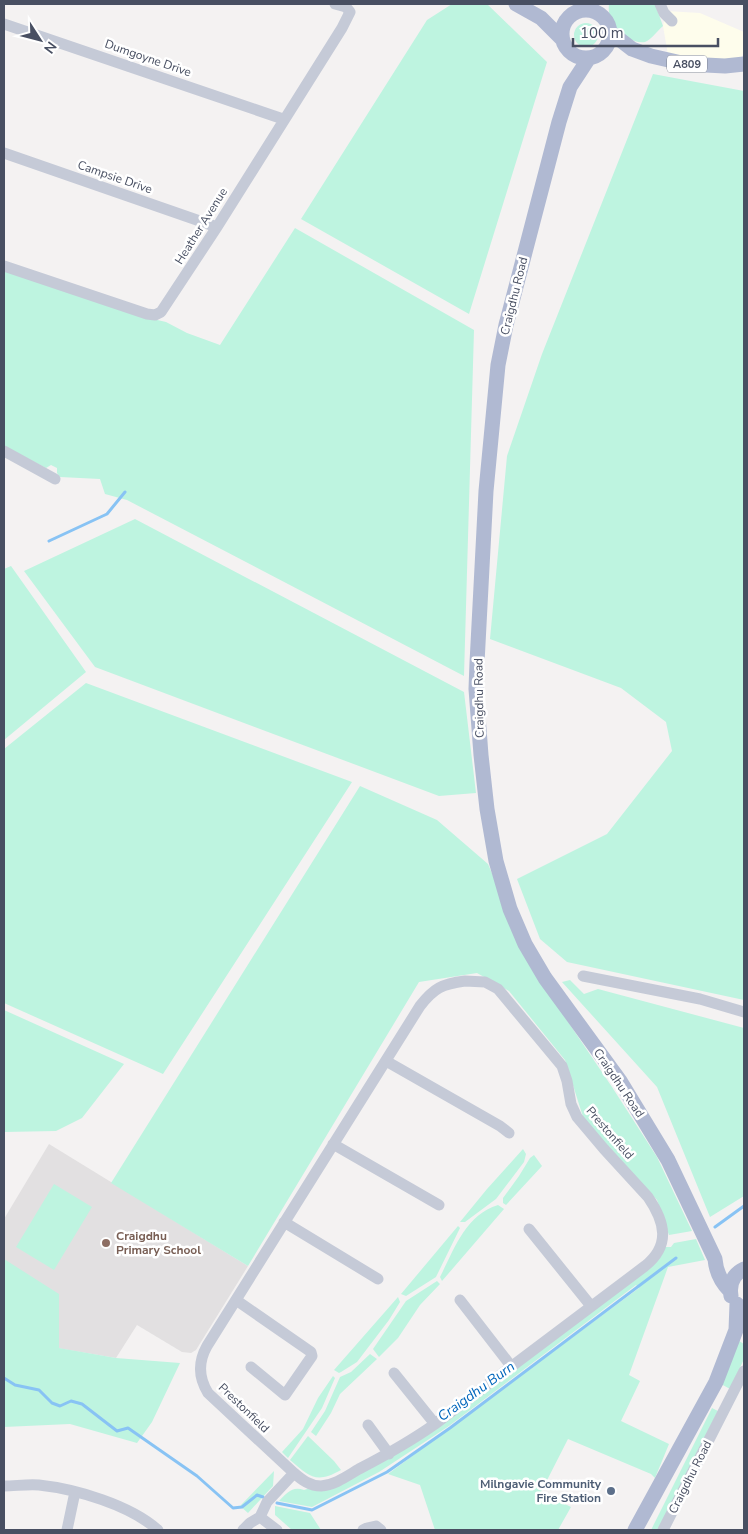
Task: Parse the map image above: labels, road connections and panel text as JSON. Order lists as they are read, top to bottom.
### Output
{
  "streets": {
    "main road": ["A809", "Craigdhu Road"],
    "street": [
      "Dumgoyne Drive",
      "Campsie Drive",
      "Heather Avenue",
      "Prestonfield"
    ]
  },
  "crossings": [
    ["Dumgoyne Drive", "Heather Avenue"],
    ["A809", "Craigdhu Road"],
    ["Campsie Drive", "Heather Avenue"]
  ],
  "water": ["Craigdhu Burn"],
  "places": ["Craigdhu Primary School", "Milngavie Community Fire Station"],
  "scale_bar": "100 m",
  "north": "bottom right"
}
